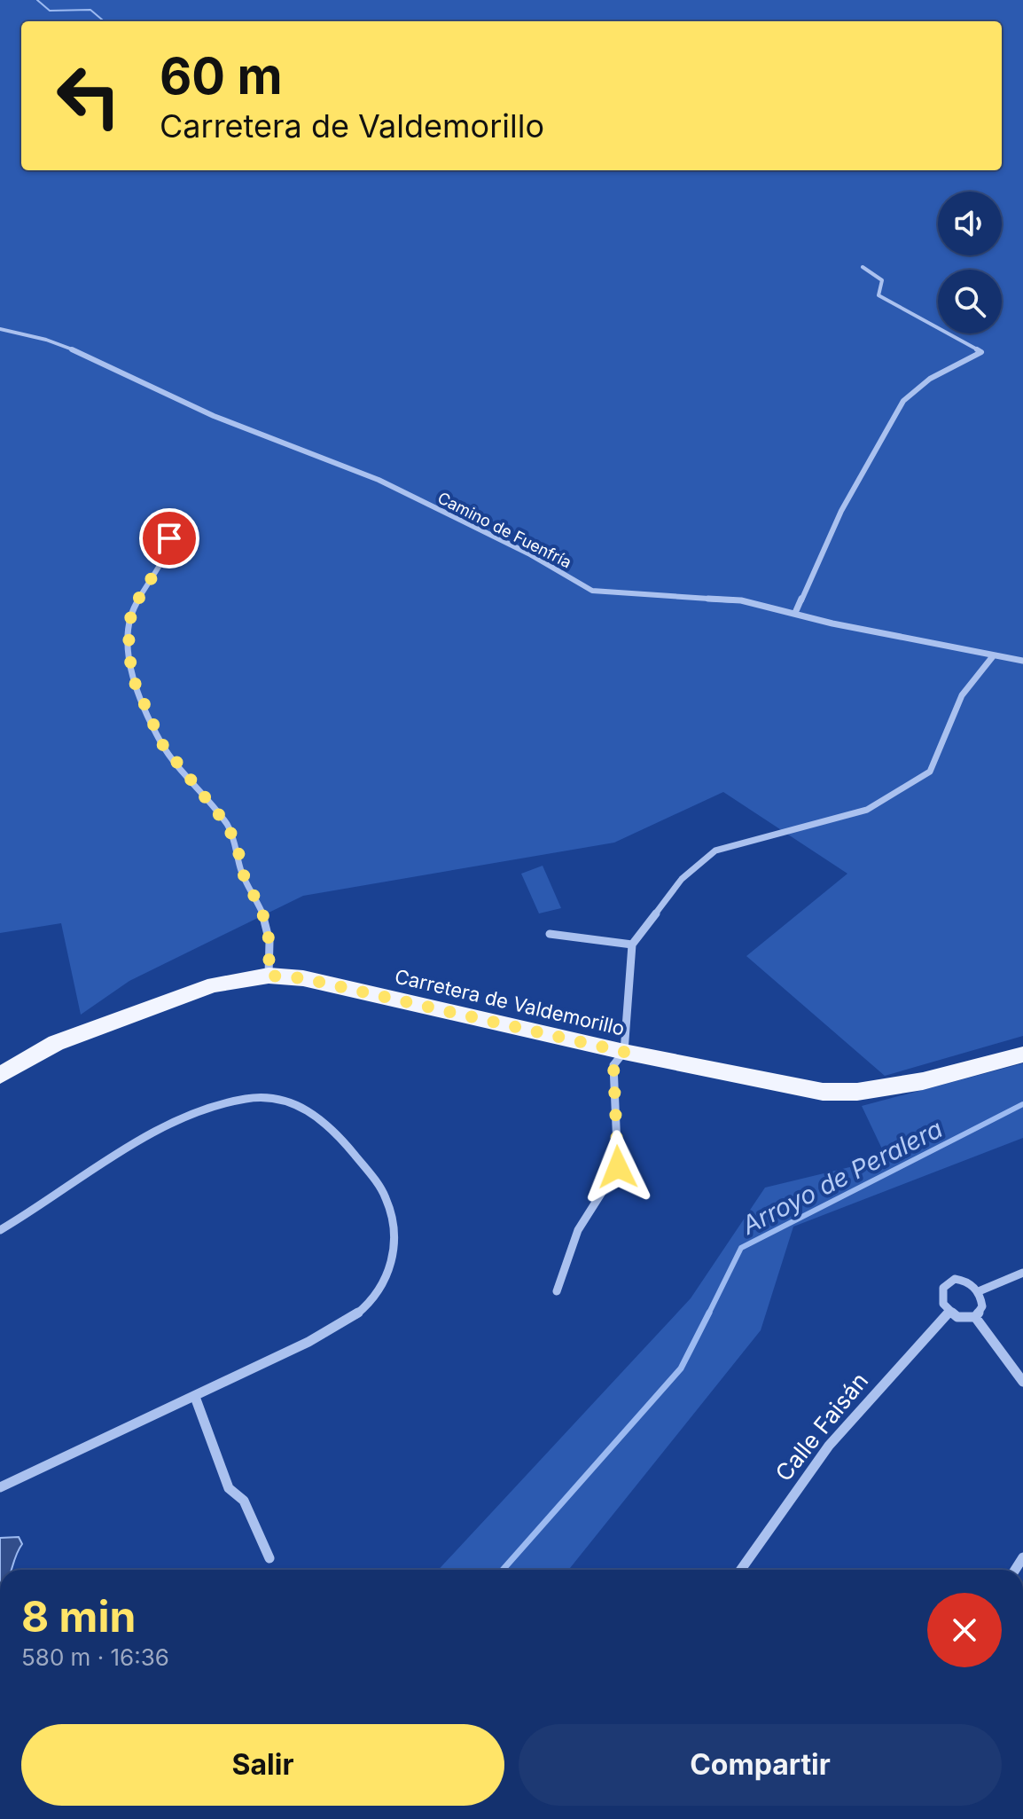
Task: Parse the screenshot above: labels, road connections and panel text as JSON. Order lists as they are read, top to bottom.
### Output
{
  "streets": {
    "main road": ["Carretera de Valdemorillo"],
    "street": ["Camino de Fuenfría", "Calle Faisán"]
  },
  "water": ["Arroyo de Peralera"],
  "page": {
    "turn": ["60 m", "Carretera de Valdemorillo"],
    "heading": ["8 min", "580 m · 16:36"],
    "buttons": ["Salir", "Compartir"]
  }
}
